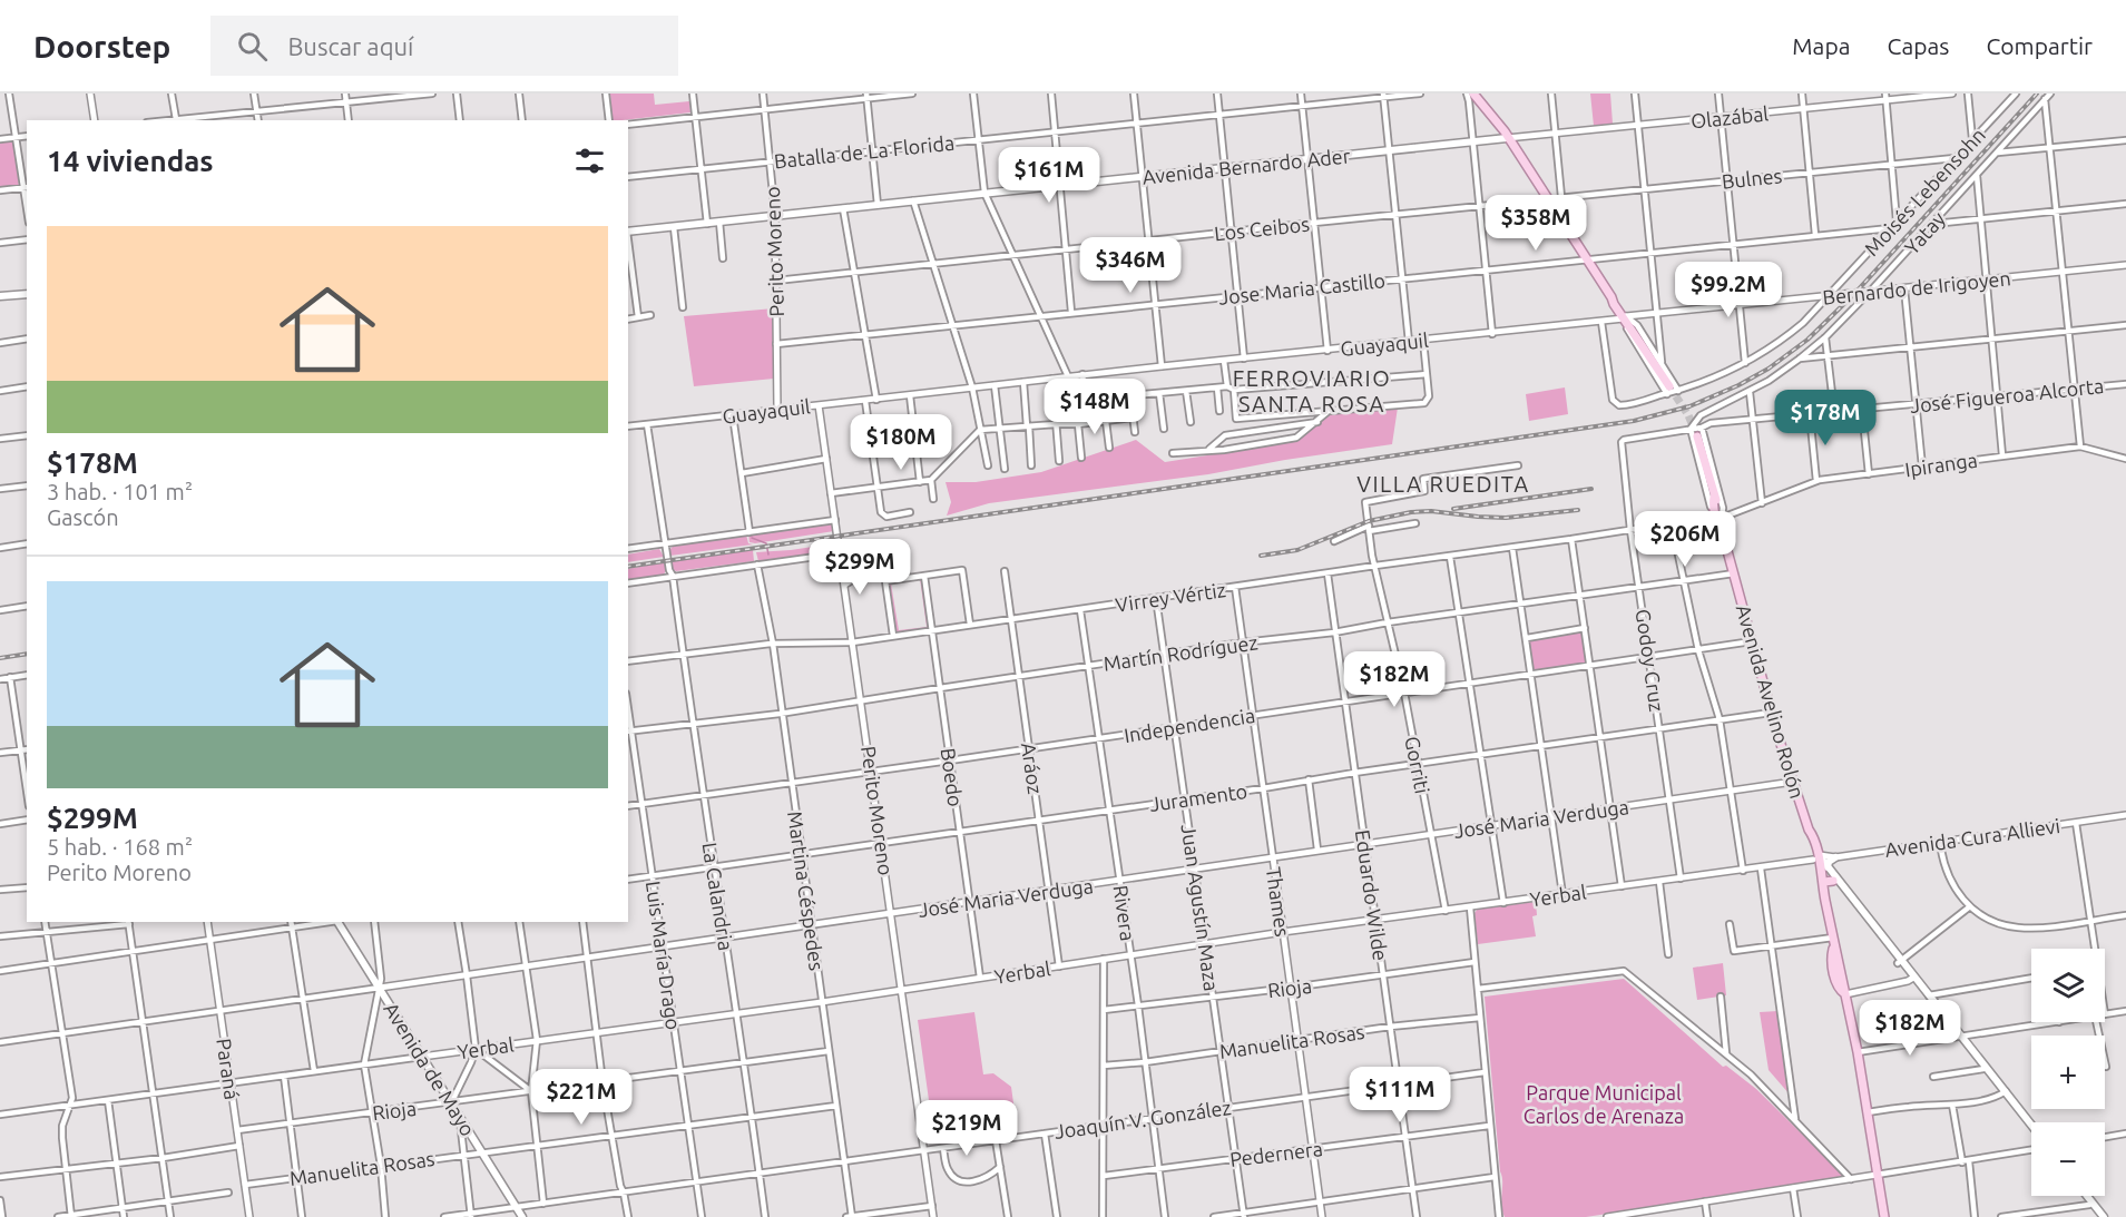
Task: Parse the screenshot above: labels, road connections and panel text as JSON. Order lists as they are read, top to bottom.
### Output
{
  "streets": {
    "main road": ["Avenida Bernardo Ader", "Avenida Avelino Rolón", "Avenida de Mayo"],
    "street": [
      "Olazábal",
      "Batalla de La Florida",
      "Bulnes",
      "Moisés Lebensohn",
      "Los Ceibos",
      "Yatay",
      "Perito Moreno",
      "Bernardo de Irigoyen",
      "Jose Maria Castillo",
      "Guayaquil",
      "José Figueroa Alcorta",
      "Ipiranga",
      "Virrey Vértiz",
      "Martín Rodríguez",
      "Godoy Cruz",
      "Independencia",
      "Gorriti",
      "Aráoz",
      "Boedo",
      "Juramento",
      "José Maria Verduga",
      "Avenida Cura Allievi",
      "Martina Céspedes",
      "Eduardo Wilde",
      "Yerbal",
      "La Calandria",
      "Thames",
      "Juan Agustín Maza",
      "Rivera",
      "Luis María Drago",
      "Rioja",
      "Manuelita Rosas",
      "Paraná",
      "Joaquín V. González",
      "Pedernera"
    ]
  },
  "crossings": [
    ["Olazábal", "Avenida Bernardo Ader"],
    ["Batalla de La Florida", "Perito Moreno"],
    ["Avenida Bernardo Ader", "Perito Moreno"],
    ["Bulnes", "Moisés Lebensohn"],
    ["Bulnes", "Los Ceibos"],
    ["Moisés Lebensohn", "Bernardo de Irigoyen"],
    ["Moisés Lebensohn", "Jose Maria Castillo"],
    ["Moisés Lebensohn", "Guayaquil"],
    ["Los Ceibos", "Perito Moreno"],
    ["Yatay", "Bernardo de Irigoyen"],
    ["Yatay", "José Figueroa Alcorta"],
    ["Yatay", "Avenida Avelino Rolón"],
    ["Perito Moreno", "Jose Maria Castillo"],
    ["Perito Moreno", "Guayaquil"],
    ["Perito Moreno", "Virrey Vértiz"],
    ["Perito Moreno", "Martín Rodríguez"],
    ["Perito Moreno", "Independencia"],
    ["Perito Moreno", "Juramento"],
    ["Perito Moreno", "José Maria Verduga"],
    ["Perito Moreno", "Yerbal"],
    ["Perito Moreno", "Joaquín V. González"],
    ["Bernardo de Irigoyen", "Guayaquil"],
    ["José Figueroa Alcorta", "Godoy Cruz"],
    ["José Figueroa Alcorta", "Avenida Avelino Rolón"],
    ["Ipiranga", "Virrey Vértiz"],
    ["Ipiranga", "Avenida Avelino Rolón"],
    ["Virrey Vértiz", "Godoy Cruz"],
    ["Virrey Vértiz", "Avenida Avelino Rolón"],
    ["Virrey Vértiz", "Gorriti"],
    ["Virrey Vértiz", "Aráoz"],
    ["Virrey Vértiz", "Boedo"],
    ["Virrey Vértiz", "Martina Céspedes"],
    ["Virrey Vértiz", "Eduardo Wilde"],
    ["Virrey Vértiz", "La Calandria"],
    ["Virrey Vértiz", "Thames"],
    ["Virrey Vértiz", "Juan Agustín Maza"],
    ["Virrey Vértiz", "Rivera"],
    ["Martín Rodríguez", "Godoy Cruz"],
    ["Martín Rodríguez", "Avenida Avelino Rolón"],
    ["Martín Rodríguez", "Gorriti"],
    ["Martín Rodríguez", "Aráoz"],
    ["Martín Rodríguez", "Boedo"],
    ["Martín Rodríguez", "Martina Céspedes"],
    ["Martín Rodríguez", "Eduardo Wilde"],
    ["Martín Rodríguez", "La Calandria"],
    ["Martín Rodríguez", "Thames"],
    ["Martín Rodríguez", "Juan Agustín Maza"],
    ["Martín Rodríguez", "Rivera"],
    ["Martín Rodríguez", "Luis María Drago"],
    ["Godoy Cruz", "Independencia"],
    ["Godoy Cruz", "Juramento"],
    ["Godoy Cruz", "José Maria Verduga"],
    ["Godoy Cruz", "Yerbal"],
    ["Avenida Avelino Rolón", "Independencia"],
    ["Avenida Avelino Rolón", "Juramento"],
    ["Avenida Avelino Rolón", "José Maria Verduga"],
    ["Avenida Avelino Rolón", "Avenida Cura Allievi"],
    ["Avenida Avelino Rolón", "Yerbal"],
    ["Independencia", "Gorriti"],
    ["Independencia", "Aráoz"],
    ["Independencia", "Boedo"],
    ["Independencia", "Martina Céspedes"],
    ["Independencia", "Eduardo Wilde"],
    ["Independencia", "La Calandria"],
    ["Independencia", "Thames"],
    ["Independencia", "Juan Agustín Maza"],
    ["Independencia", "Rivera"],
    ["Independencia", "Luis María Drago"],
    ["Gorriti", "Juramento"],
    ["Gorriti", "José Maria Verduga"],
    ["Gorriti", "Yerbal"],
    ["Aráoz", "Juramento"],
    ["Aráoz", "José Maria Verduga"],
    ["Aráoz", "Yerbal"],
    ["Boedo", "Juramento"],
    ["Boedo", "José Maria Verduga"],
    ["Boedo", "Yerbal"],
    ["Juramento", "Martina Céspedes"],
    ["Juramento", "Eduardo Wilde"],
    ["Juramento", "La Calandria"],
    ["Juramento", "Thames"],
    ["Juramento", "Juan Agustín Maza"],
    ["Juramento", "Rivera"],
    ["Juramento", "Luis María Drago"],
    ["José Maria Verduga", "Martina Céspedes"],
    ["José Maria Verduga", "Eduardo Wilde"],
    ["José Maria Verduga", "La Calandria"],
    ["José Maria Verduga", "Thames"],
    ["José Maria Verduga", "Juan Agustín Maza"],
    ["José Maria Verduga", "Rivera"],
    ["José Maria Verduga", "Luis María Drago"],
    ["José Maria Verduga", "Paraná"],
    ["José Maria Verduga", "Avenida de Mayo"],
    ["Avenida Cura Allievi", "Yerbal"],
    ["Martina Céspedes", "Yerbal"],
    ["Martina Céspedes", "Rioja"],
    ["Martina Céspedes", "Manuelita Rosas"],
    ["Martina Céspedes", "Joaquín V. González"],
    ["Eduardo Wilde", "Yerbal"],
    ["Eduardo Wilde", "Rioja"],
    ["Eduardo Wilde", "Manuelita Rosas"],
    ["Eduardo Wilde", "Joaquín V. González"],
    ["Eduardo Wilde", "Pedernera"],
    ["Yerbal", "La Calandria"],
    ["Yerbal", "Thames"],
    ["Yerbal", "Juan Agustín Maza"],
    ["Yerbal", "Rivera"],
    ["Yerbal", "Luis María Drago"],
    ["Yerbal", "Paraná"],
    ["Yerbal", "Avenida de Mayo"],
    ["La Calandria", "Rioja"],
    ["La Calandria", "Manuelita Rosas"],
    ["La Calandria", "Joaquín V. González"],
    ["Thames", "Rioja"],
    ["Thames", "Manuelita Rosas"],
    ["Thames", "Joaquín V. González"],
    ["Thames", "Pedernera"],
    ["Juan Agustín Maza", "Rioja"],
    ["Juan Agustín Maza", "Manuelita Rosas"],
    ["Juan Agustín Maza", "Joaquín V. González"],
    ["Juan Agustín Maza", "Pedernera"],
    ["Rivera", "Rioja"],
    ["Rivera", "Manuelita Rosas"],
    ["Rivera", "Joaquín V. González"],
    ["Rivera", "Pedernera"],
    ["Luis María Drago", "Rioja"],
    ["Luis María Drago", "Manuelita Rosas"],
    ["Luis María Drago", "Joaquín V. González"],
    ["Rioja", "Paraná"],
    ["Rioja", "Avenida de Mayo"],
    ["Manuelita Rosas", "Paraná"],
    ["Manuelita Rosas", "Avenida de Mayo"],
    ["Avenida de Mayo", "Joaquín V. González"]
  ],
  "districts": ["FERROVIARIO SANTA ROSA", "VILLA RUEDITA"],
  "parks": ["Parque Municipal Carlos de Arenaza"],
  "page": {
    "header": "Doorstep",
    "search": "Buscar aquí",
    "nav": ["Mapa", "Capas", "Compartir"],
    "heading": "14 viviendas",
    "price": [
      "$161M",
      "$358M",
      "$346M",
      "$99.2M",
      "$148M",
      "$178M",
      "$180M",
      "$206M",
      "$299M",
      "$182M",
      "$182M",
      "$111M",
      "$221M",
      "$219M"
    ],
    "list": [
      {
        "name": "$178M",
        "note": "3 hab. · 101 m² · Gascón"
      },
      {
        "name": "$299M",
        "note": "5 hab. · 168 m² · Perito Moreno"
      }
    ],
    "map_buttons": ["+", "−"]
  }
}
